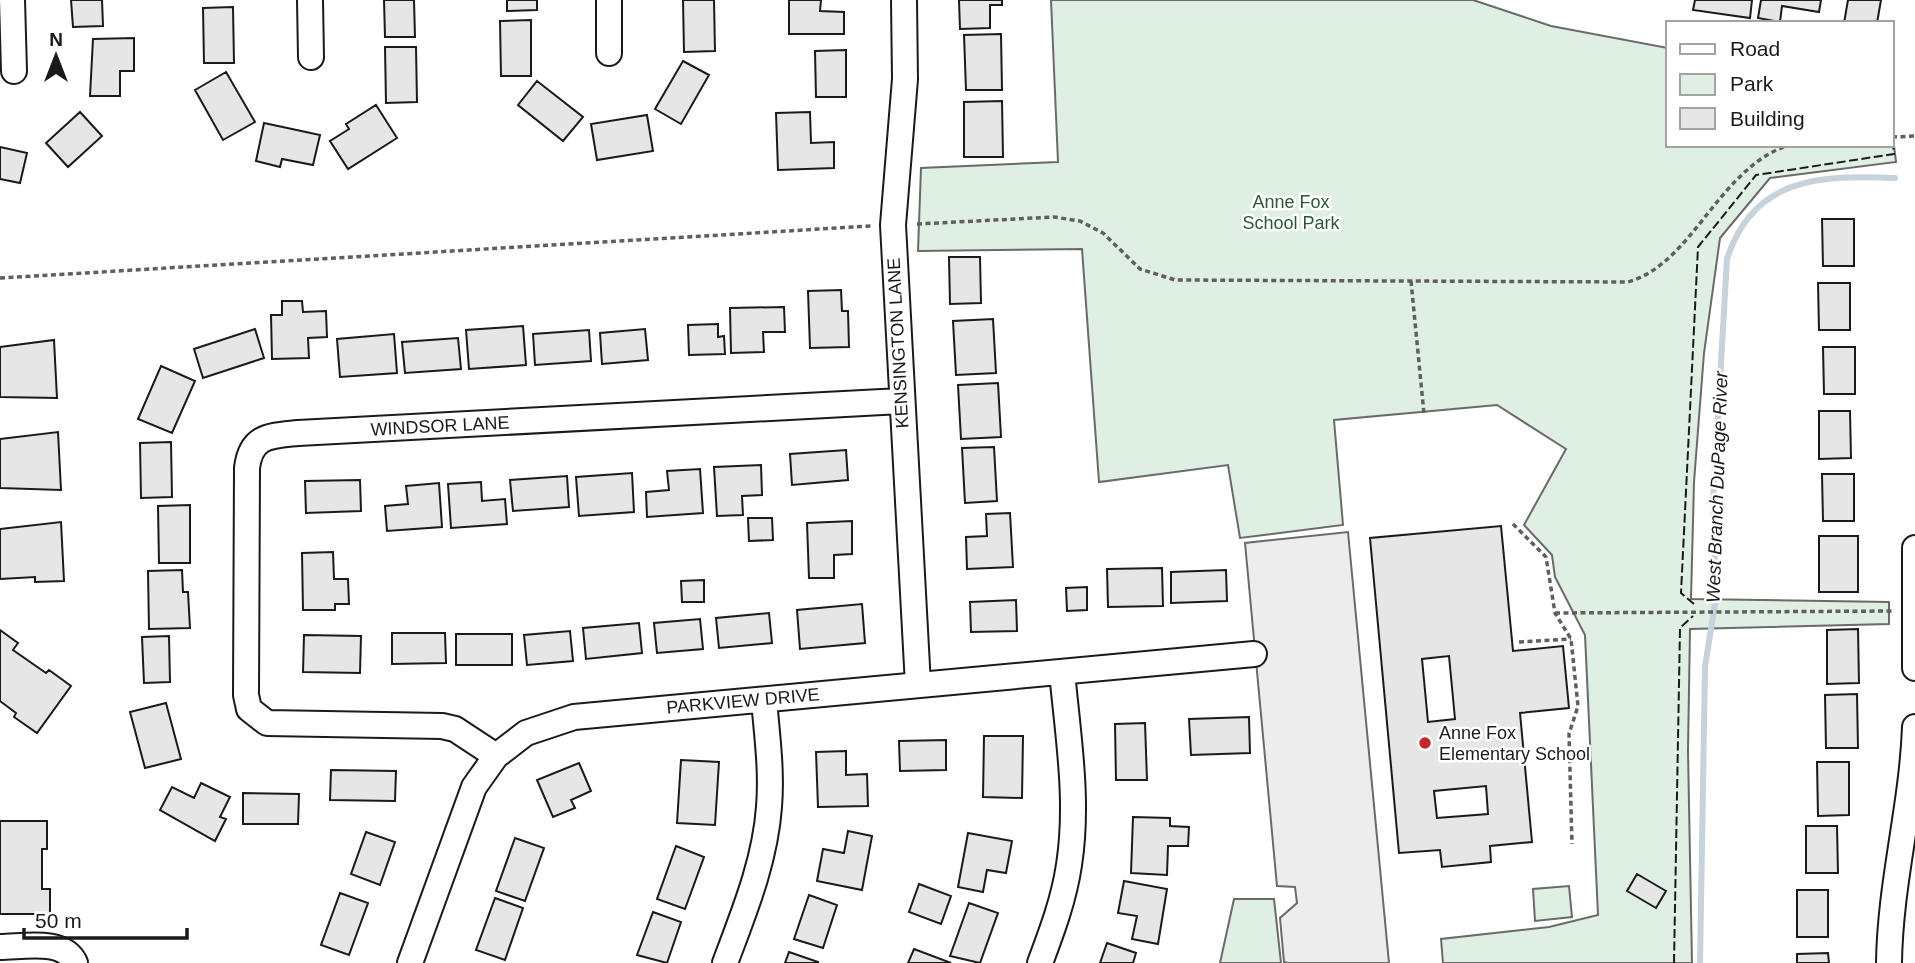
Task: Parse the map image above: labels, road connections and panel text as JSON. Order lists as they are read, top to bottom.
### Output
{
  "streets": {
    "street": ["KENSINGTON LANE", "WINDSOR LANE", "PARKVIEW DRIVE"]
  },
  "crossings": [
    ["KENSINGTON LANE", "WINDSOR LANE"],
    ["KENSINGTON LANE", "PARKVIEW DRIVE"],
    ["WINDSOR LANE", "PARKVIEW DRIVE"]
  ],
  "water": ["West Branch DuPage River"],
  "parks": ["Anne Fox School Park"],
  "places": ["Anne Fox Elementary School"],
  "legend": ["Road", "Park", "Building"],
  "scale_bar": "50 m",
  "north": "top"
}
